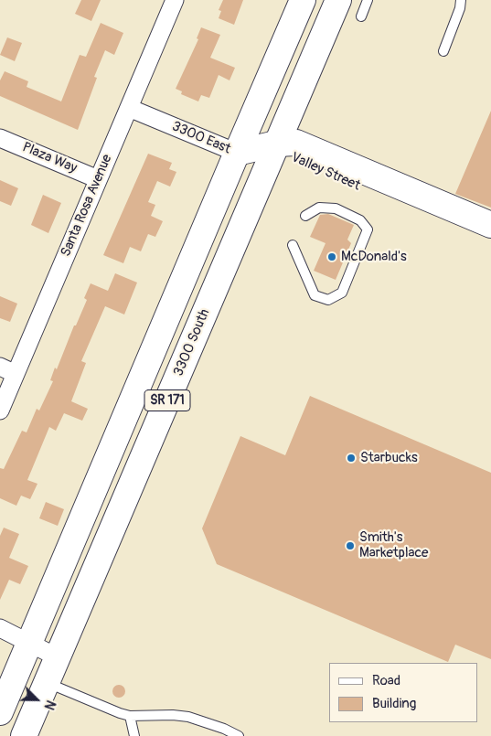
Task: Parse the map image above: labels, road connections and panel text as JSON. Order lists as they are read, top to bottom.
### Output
{
  "streets": {
    "main road": [
      "3300 East",
      "Valley Street",
      "3300 South",
      "SR 171"
    ],
    "street": ["Plaza Way", "Santa Rosa Avenue"]
  },
  "crossings": [
    ["3300 East", "Valley Street"],
    ["3300 East", "Santa Rosa Avenue"],
    ["3300 East", "3300 South"],
    ["3300 East", "SR 171"],
    ["Plaza Way", "Santa Rosa Avenue"],
    ["Valley Street", "3300 South"]
  ],
  "places": ["McDonald's", "Starbucks", "Smith's Marketplace"],
  "legend": ["Road", "Building"],
  "north": "bottom right"
}
